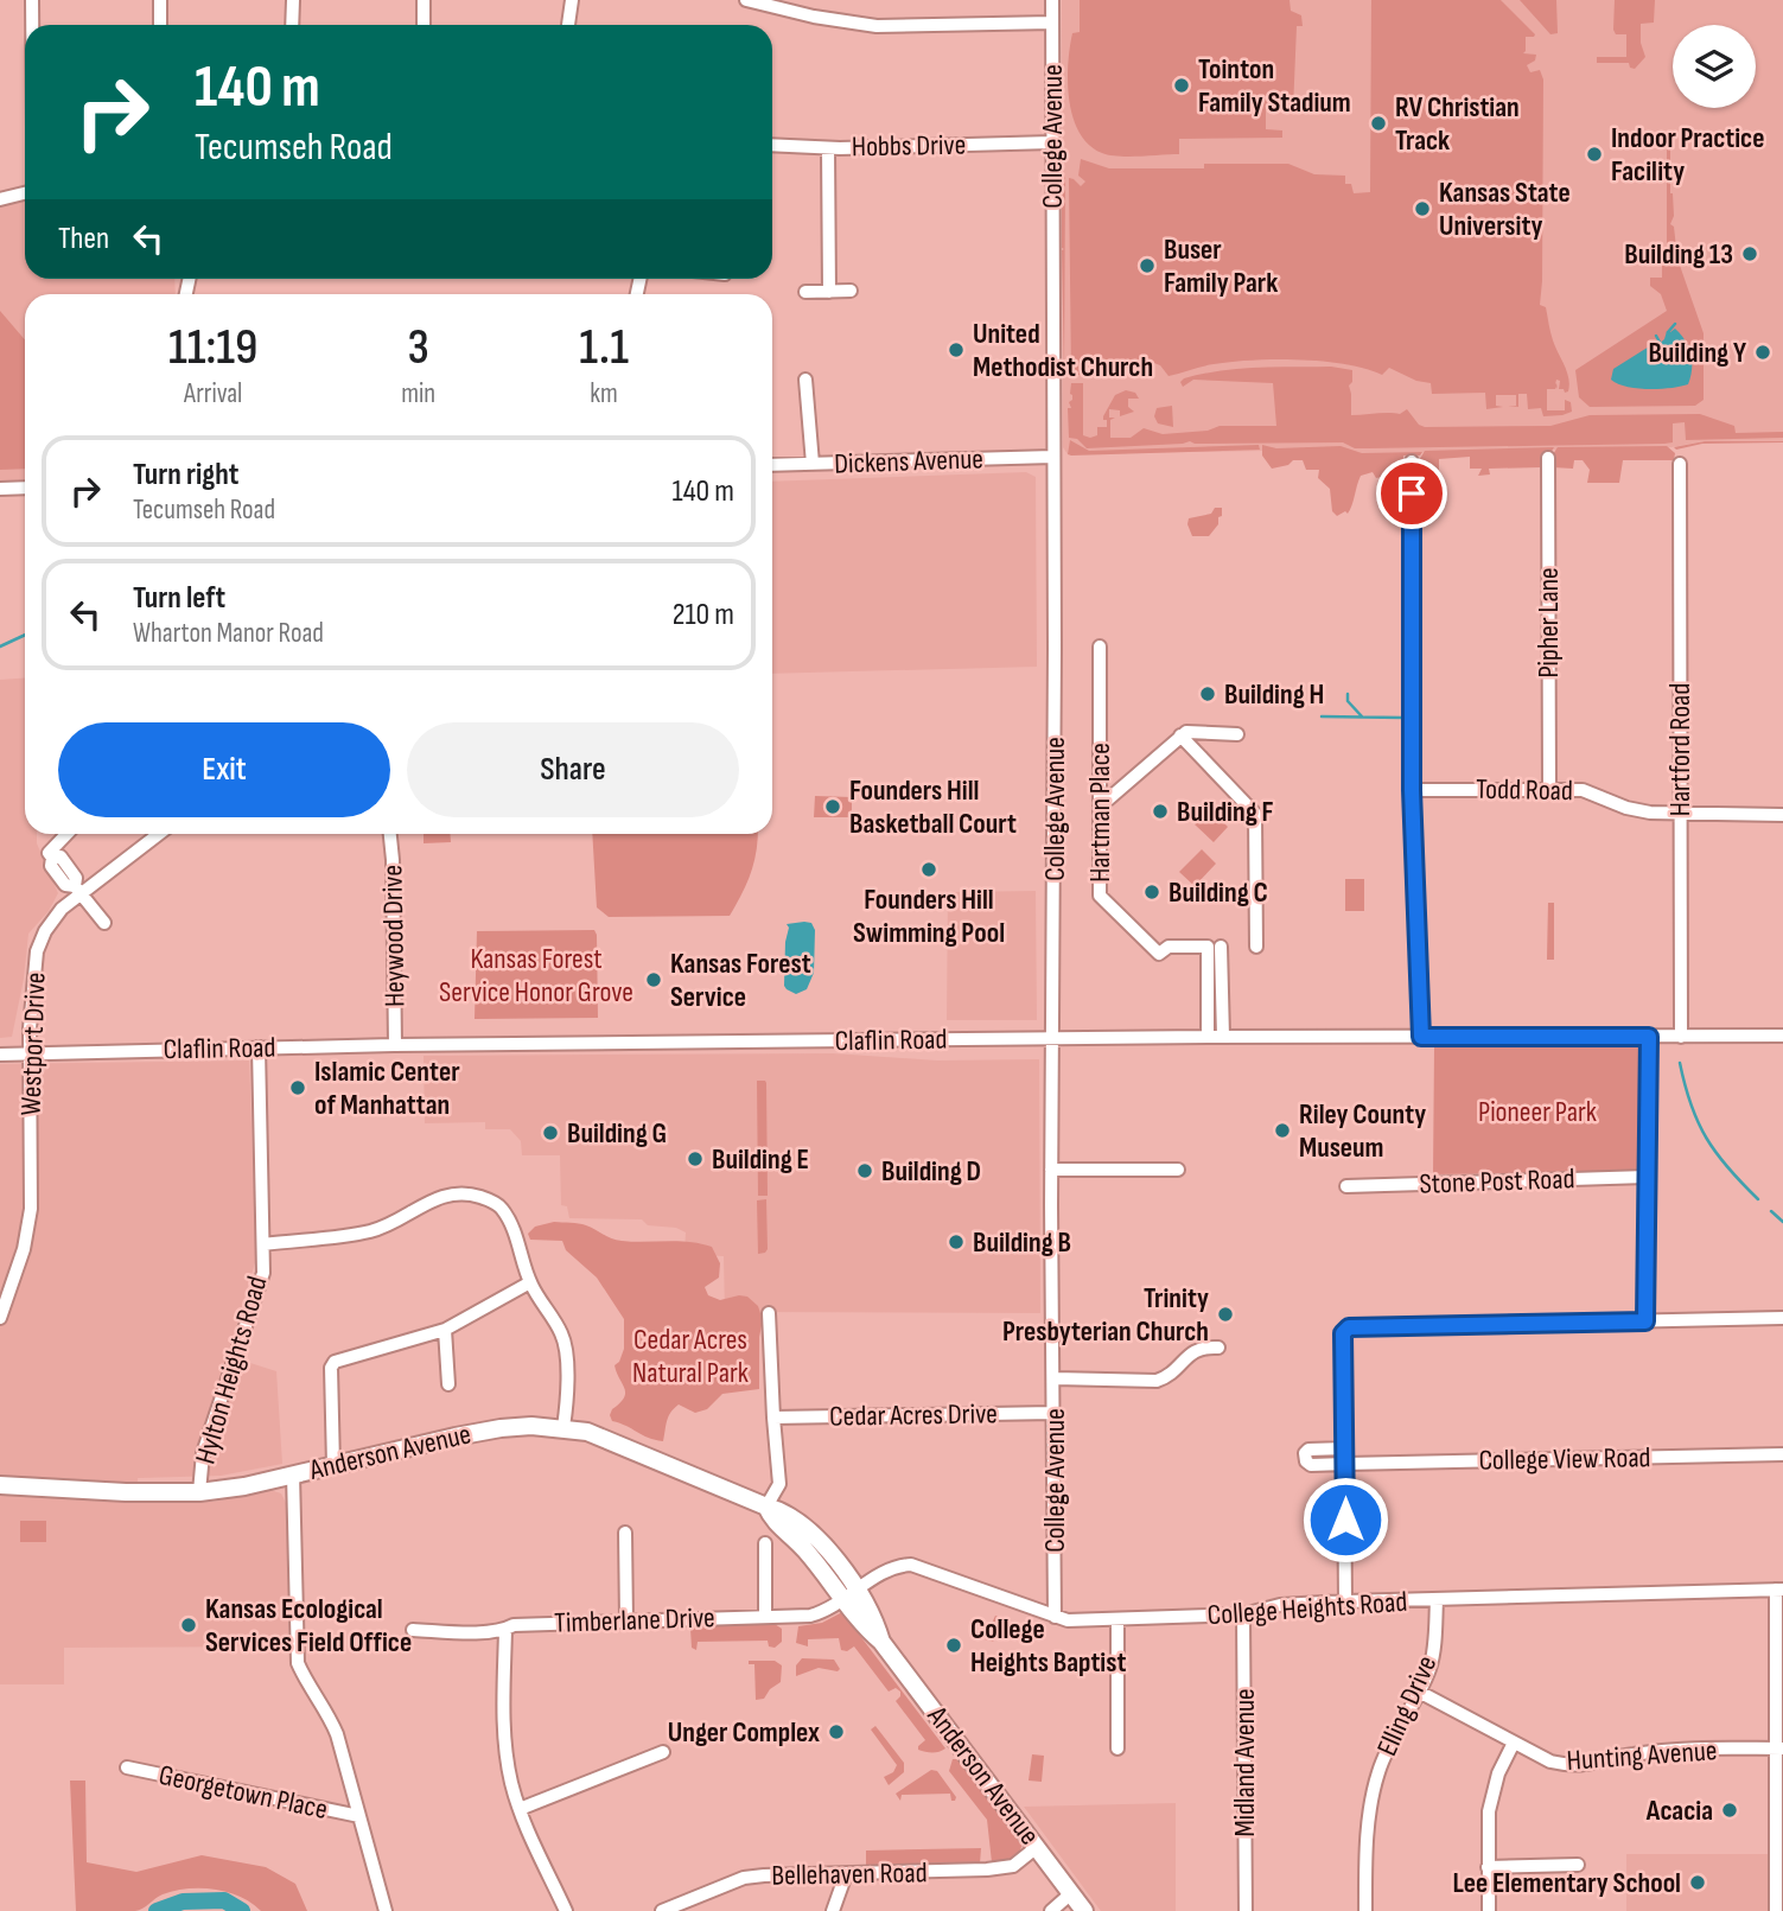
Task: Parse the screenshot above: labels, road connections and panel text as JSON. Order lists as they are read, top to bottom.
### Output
{
  "streets": {
    "main road": ["Anderson Avenue"],
    "street": [
      "College Avenue",
      "Hobbs Drive",
      "Dickens Avenue",
      "Pipher Lane",
      "Hartford Road",
      "Todd Road",
      "Hartman Place",
      "Heywood Drive",
      "Claflin Road",
      "Westport Drive",
      "Stone Post Road",
      "Hylton Heights Road",
      "Cedar Acres Drive",
      "College View Road",
      "College Heights Road",
      "Timberlane Drive",
      "Elling Drive",
      "Hunting Avenue",
      "Midland Avenue",
      "Georgetown Place",
      "Bellehaven Road"
    ]
  },
  "crossings": [
    ["College Avenue", "Hobbs Drive"],
    ["College Avenue", "Dickens Avenue"],
    ["College Avenue", "Claflin Road"],
    ["College Avenue", "Cedar Acres Drive"],
    ["College Avenue", "College Heights Road"],
    ["Pipher Lane", "Todd Road"],
    ["Hartford Road", "Todd Road"],
    ["Hartford Road", "Claflin Road"],
    ["Heywood Drive", "Claflin Road"],
    ["Claflin Road", "Westport Drive"],
    ["Claflin Road", "Hylton Heights Road"],
    ["Hylton Heights Road", "Anderson Avenue"],
    ["Anderson Avenue", "College Heights Road"],
    ["Anderson Avenue", "Timberlane Drive"],
    ["Anderson Avenue", "Bellehaven Road"],
    ["College Heights Road", "Timberlane Drive"],
    ["College Heights Road", "Elling Drive"],
    ["College Heights Road", "Midland Avenue"],
    ["Elling Drive", "Hunting Avenue"]
  ],
  "parks": ["Kansas Forest Service Honor Grove", "Pioneer Park", "Cedar Acres Natural Park"],
  "places": [
    "Tointon Family Stadium",
    "RV Christian Track",
    "Indoor Practice Facility",
    "Kansas State University",
    "Building 13",
    "Buser Family Park",
    "United Methodist Church",
    "Building Y",
    "Building H",
    "Founders Hill Basketball Court",
    "Building F",
    "Founders Hill Swimming Pool",
    "Building C",
    "Kansas Forest Service",
    "Islamic Center of Manhattan",
    "Riley County Museum",
    "Building G",
    "Building E",
    "Building D",
    "Building B",
    "Trinity Presbyterian Church",
    "Kansas Ecological Services Field Office",
    "College Heights Baptist",
    "Unger Complex",
    "Acacia",
    "Lee Elementary School"
  ],
  "page": {
    "turn": ["140 m", "Tecumseh Road"],
    "then": "Then",
    "eta": [
      "11:19",
      "Arrival",
      "3",
      "min",
      "1.1",
      "km"
    ],
    "list": [
      {
        "name": "Turn right",
        "note": "Tecumseh Road",
        "value": "140 m"
      },
      {
        "name": "Turn left",
        "note": "Wharton Manor Road",
        "value": "210 m"
      }
    ],
    "buttons": ["Exit", "Share"]
  }
}
